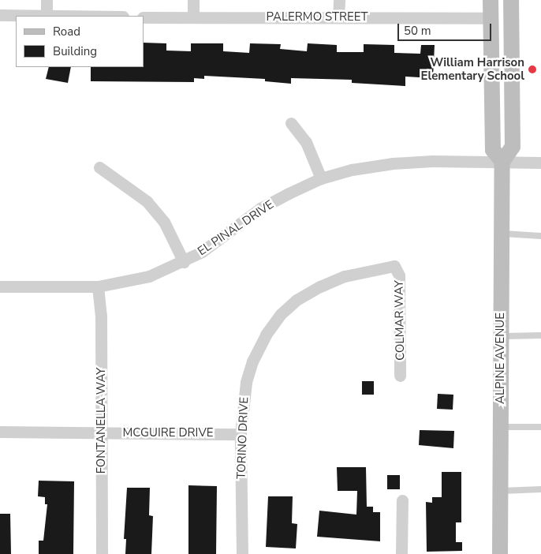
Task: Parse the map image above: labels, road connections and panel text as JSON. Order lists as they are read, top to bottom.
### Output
{
  "streets": {
    "street": [
      "PALERMO STREET",
      "EL PINAL DRIVE",
      "COLMAR WAY",
      "ALPINE AVENUE",
      "FONTANELLA WAY",
      "MCGUIRE DRIVE",
      "TORINO DRIVE"
    ]
  },
  "crossings": [
    ["EL PINAL DRIVE", "ALPINE AVENUE"],
    ["EL PINAL DRIVE", "FONTANELLA WAY"],
    ["COLMAR WAY", "TORINO DRIVE"],
    ["FONTANELLA WAY", "MCGUIRE DRIVE"],
    ["MCGUIRE DRIVE", "TORINO DRIVE"]
  ],
  "places": ["William Harrison Elementary School"],
  "legend": ["Road", "Building"],
  "scale_bar": "50 m"
}
